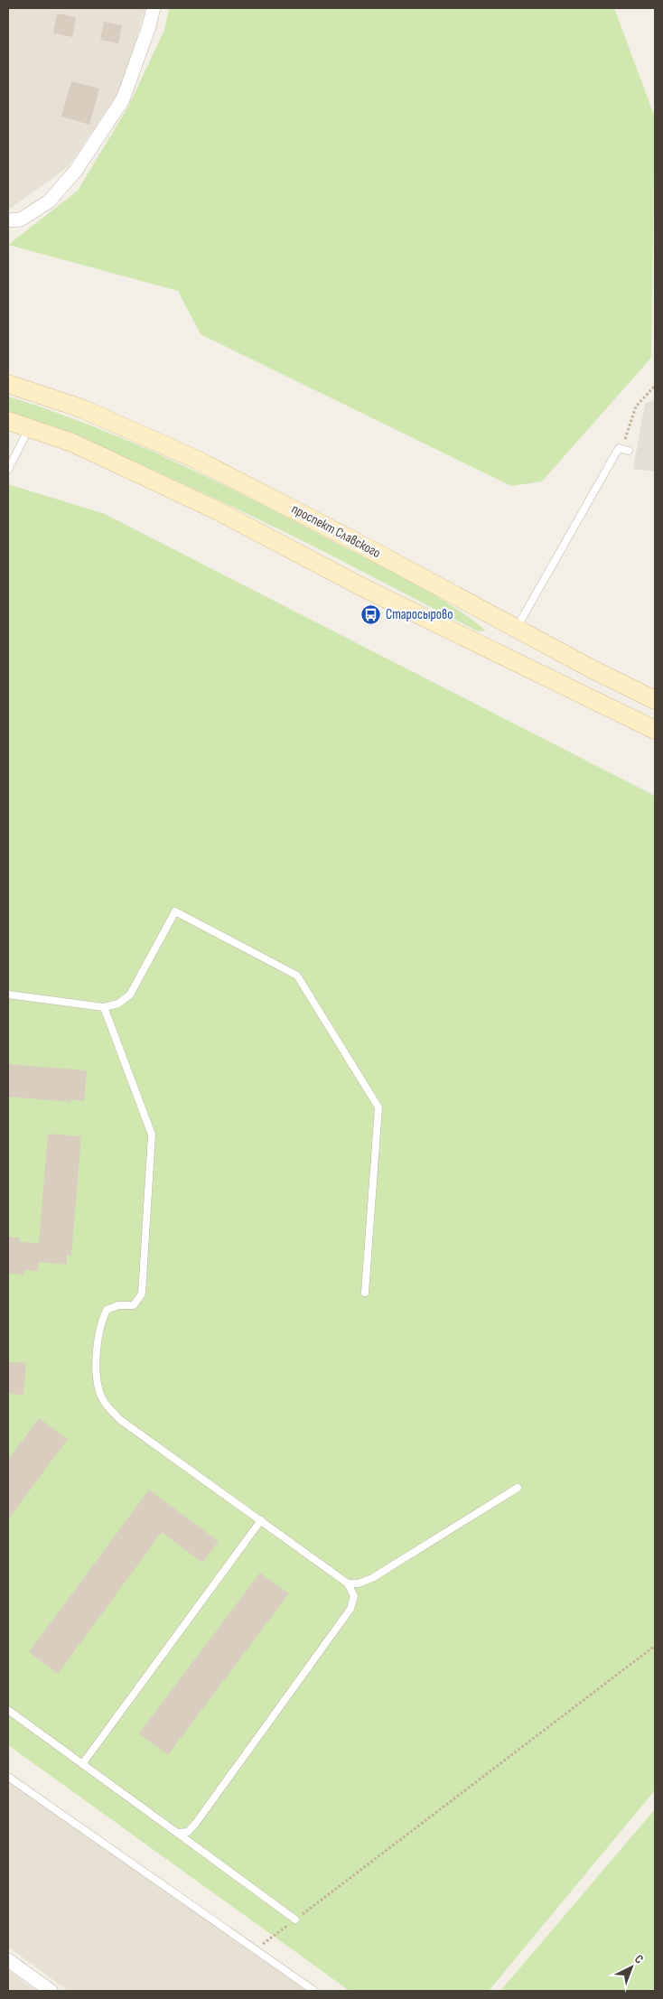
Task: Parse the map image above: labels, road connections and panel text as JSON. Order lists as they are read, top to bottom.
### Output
{
  "streets": {
    "main road": ["проспект Славского"]
  },
  "places": {
    "bus stop": ["Старосырово"]
  },
  "north": "top right"
}
